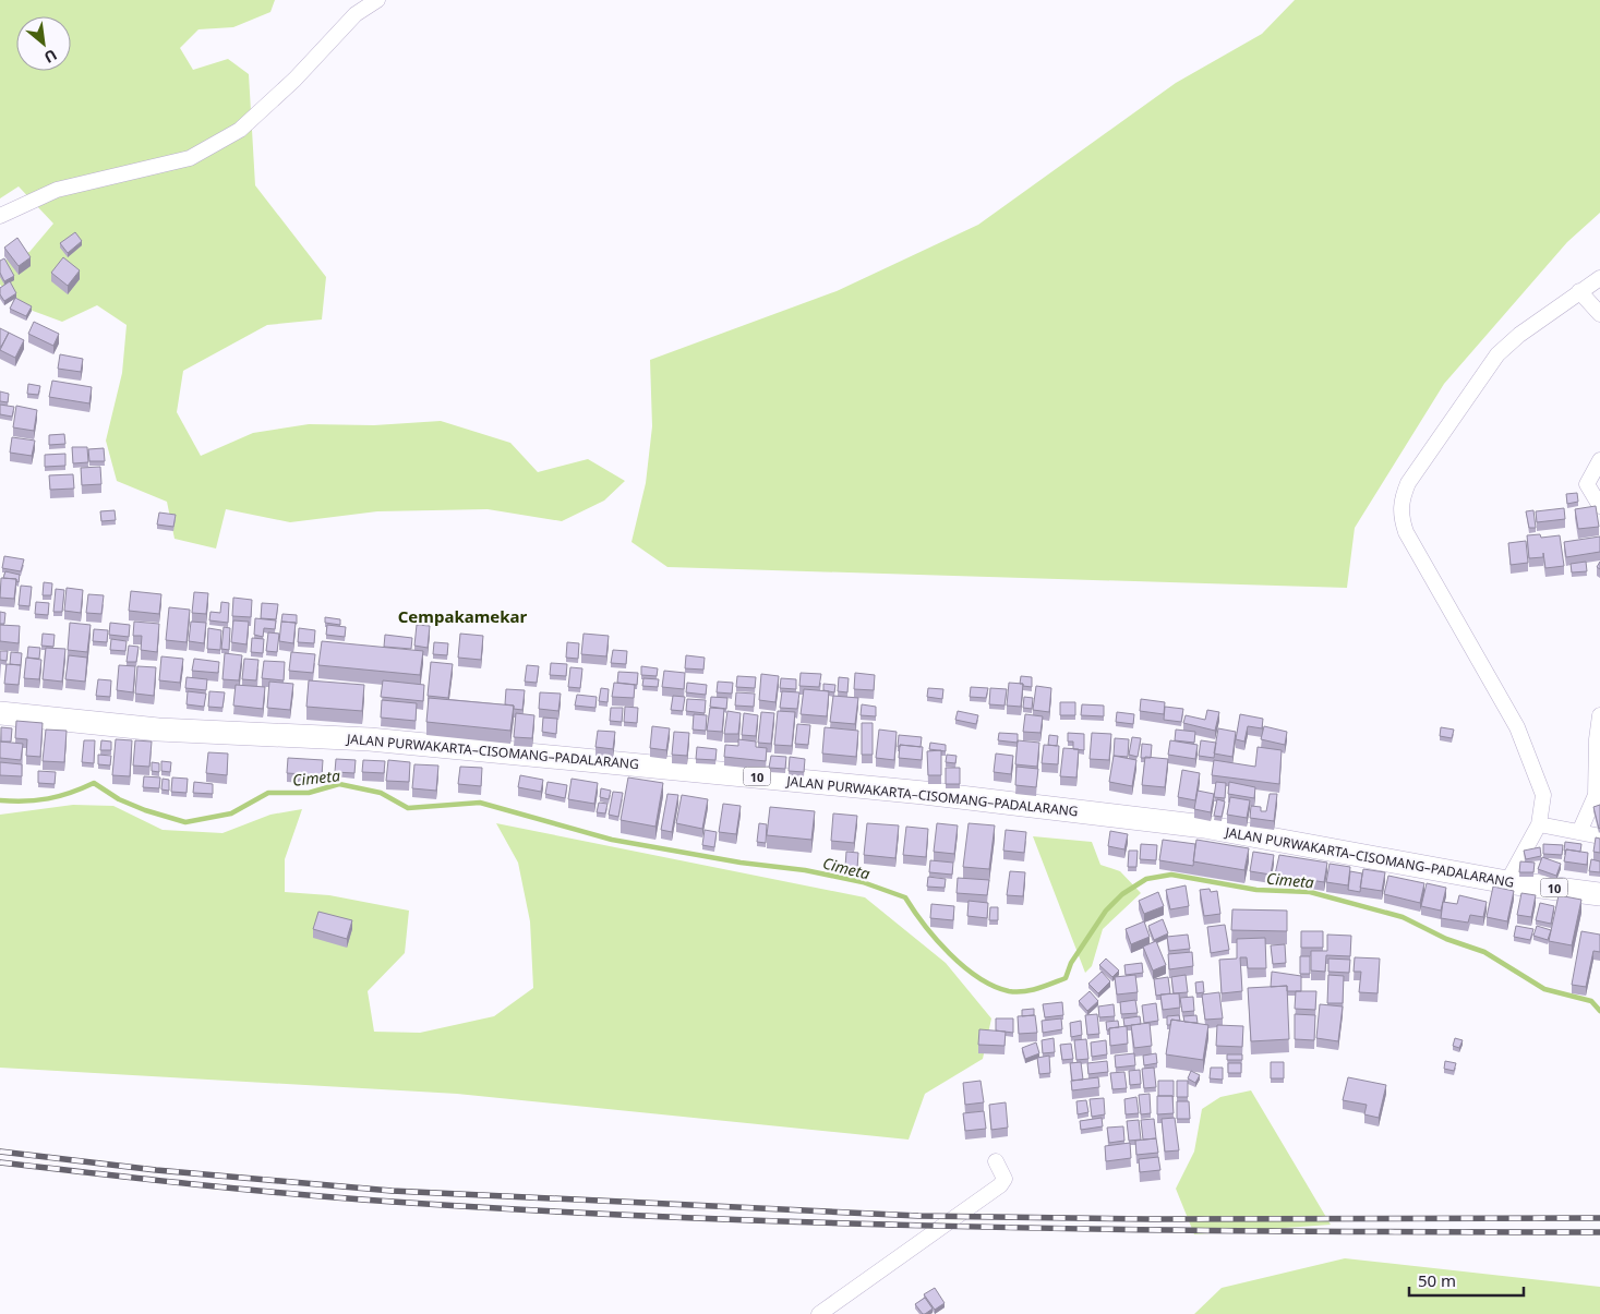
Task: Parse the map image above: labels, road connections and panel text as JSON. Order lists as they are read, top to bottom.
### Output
{
  "streets": {
    "highway": ["JALAN PURWAKARTA–CISOMANG–PADALARANG", "10"]
  },
  "districts": ["Cempakamekar"],
  "water": ["Cimeta"],
  "scale_bar": "50 m",
  "north": "bottom right"
}
